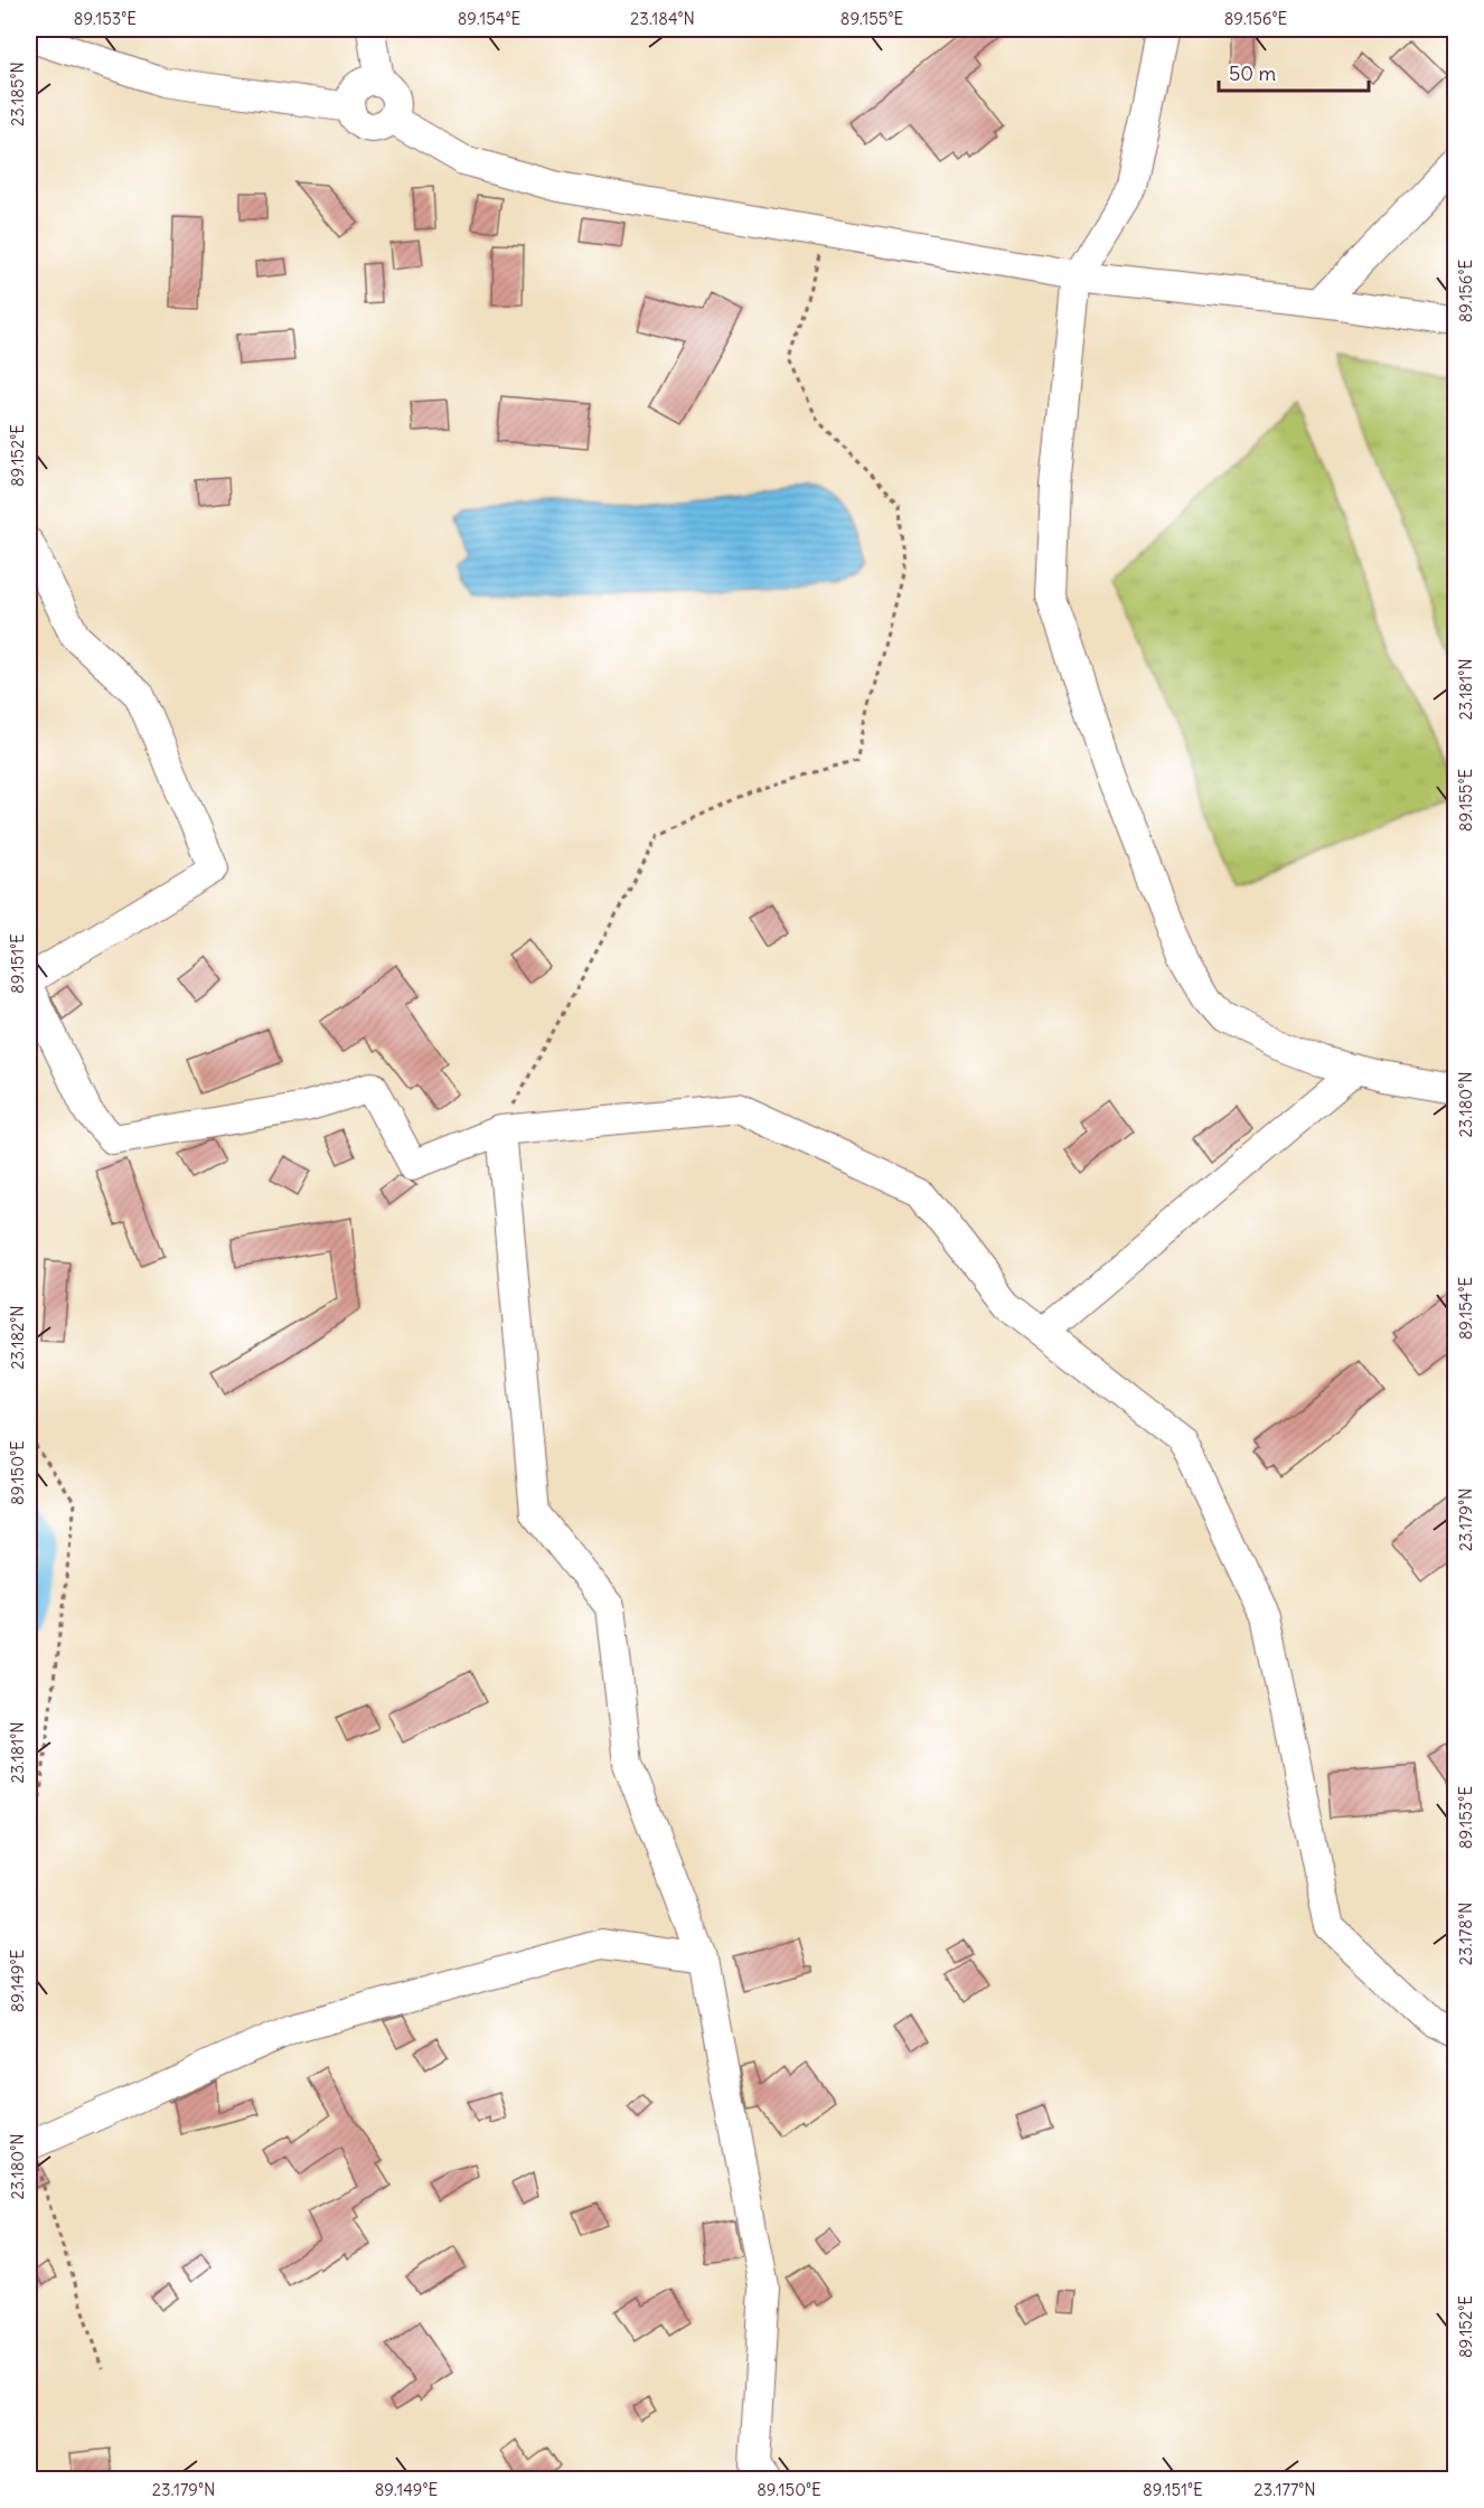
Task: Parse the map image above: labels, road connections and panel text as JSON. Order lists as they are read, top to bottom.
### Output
{
  "scale_bar": "50 m",
  "coordinates": [
    "89.153°E",
    "89.154°E",
    "23.184°N",
    "89.155°E",
    "89.156°E",
    "23.185°N",
    "89.152°E",
    "23.181°N",
    "89.151°E",
    "23.180°N",
    "23.182°N",
    "89.150°E",
    "23.179°N",
    "23.178°N",
    "89.149°E",
    "23.177°N"
  ]
}
